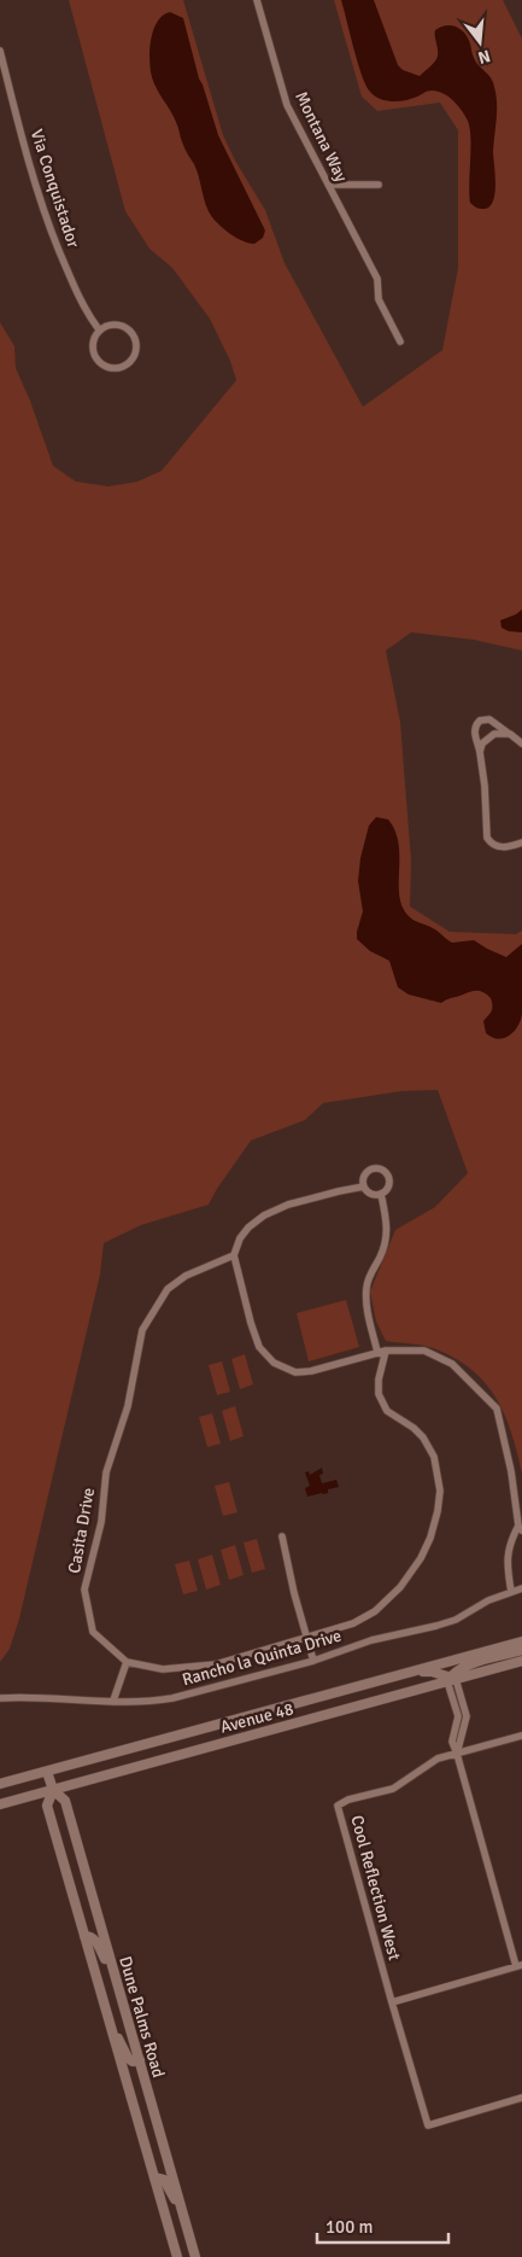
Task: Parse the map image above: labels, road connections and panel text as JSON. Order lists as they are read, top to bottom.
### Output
{
  "streets": {
    "main road": ["Avenue 48", "Dune Palms Road"],
    "street": [
      "Montana Way",
      "Via Conquistador",
      "Casita Drive",
      "Rancho la Quinta Drive",
      "Cool Reflection West"
    ]
  },
  "crossings": [
    ["Avenue 48", "Dune Palms Road"]
  ],
  "scale_bar": "100 m",
  "north": "bottom"
}
